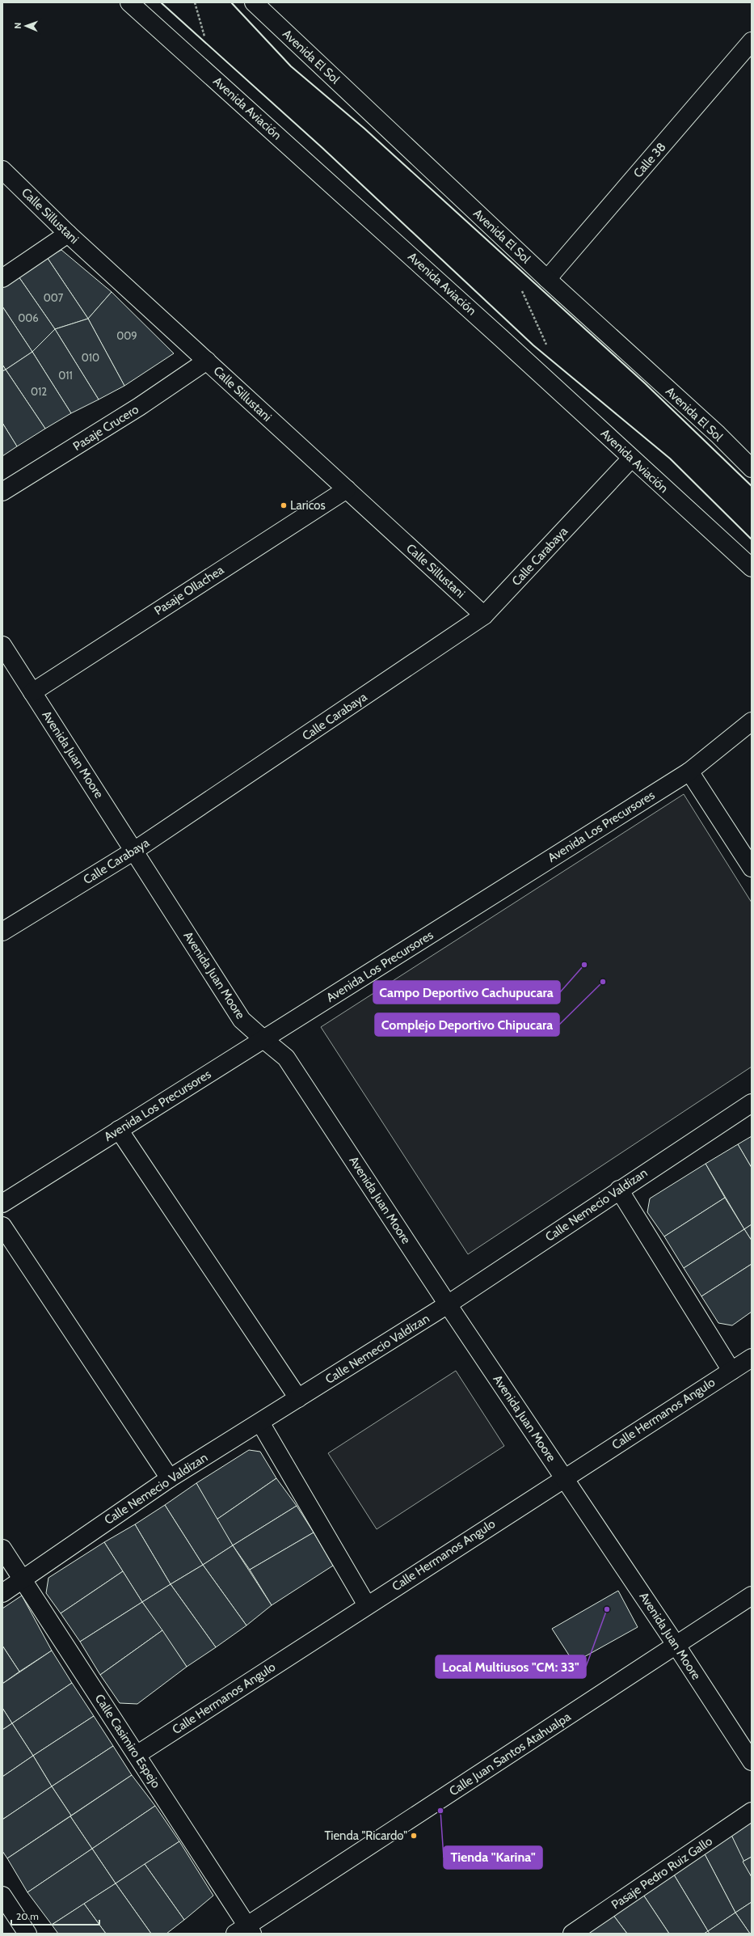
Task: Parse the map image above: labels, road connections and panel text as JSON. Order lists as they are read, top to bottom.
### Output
{
  "streets": {
    "street": [
      "Avenida El Sol",
      "Avenida Aviación",
      "Calle 38",
      "Calle Sillustani",
      "Pasaje Crucero",
      "Calle Carabaya",
      "Pasaje Ollachea",
      "Avenida Juan Moore",
      "Avenida Los Precursores",
      "Calle Nemecio Valdizan",
      "Calle Hermanos Angulo",
      "Calle Casimiro Espejo",
      "Calle Juan Santos Atahualpa",
      "Pasaje Pedro Ruiz Gallo"
    ]
  },
  "crossings": [
    ["Avenida El Sol", "Calle 38"],
    ["Avenida Aviación", "Calle Carabaya"],
    ["Calle Sillustani", "Pasaje Crucero"],
    ["Calle Sillustani", "Calle Carabaya"],
    ["Calle Sillustani", "Pasaje Ollachea"],
    ["Calle Carabaya", "Avenida Juan Moore"],
    ["Pasaje Ollachea", "Avenida Juan Moore"],
    ["Avenida Juan Moore", "Avenida Los Precursores"],
    ["Avenida Juan Moore", "Calle Nemecio Valdizan"],
    ["Avenida Juan Moore", "Calle Hermanos Angulo"],
    ["Avenida Juan Moore", "Calle Juan Santos Atahualpa"],
    ["Calle Nemecio Valdizan", "Calle Casimiro Espejo"],
    ["Calle Hermanos Angulo", "Calle Casimiro Espejo"],
    ["Calle Casimiro Espejo", "Calle Juan Santos Atahualpa"]
  ],
  "places": [
    "Laricos",
    "Campo Deportivo Cachupucara",
    "Complejo Deportivo Chipucara",
    "Local Multiusos \"CM: 33\"",
    "Tienda \"Karina\"",
    "Tienda \"Ricardo\""
  ],
  "house_numbers": [
    "007",
    "006",
    "009",
    "010",
    "011",
    "012"
  ],
  "scale_bar": "20 m",
  "north": "left"
}
